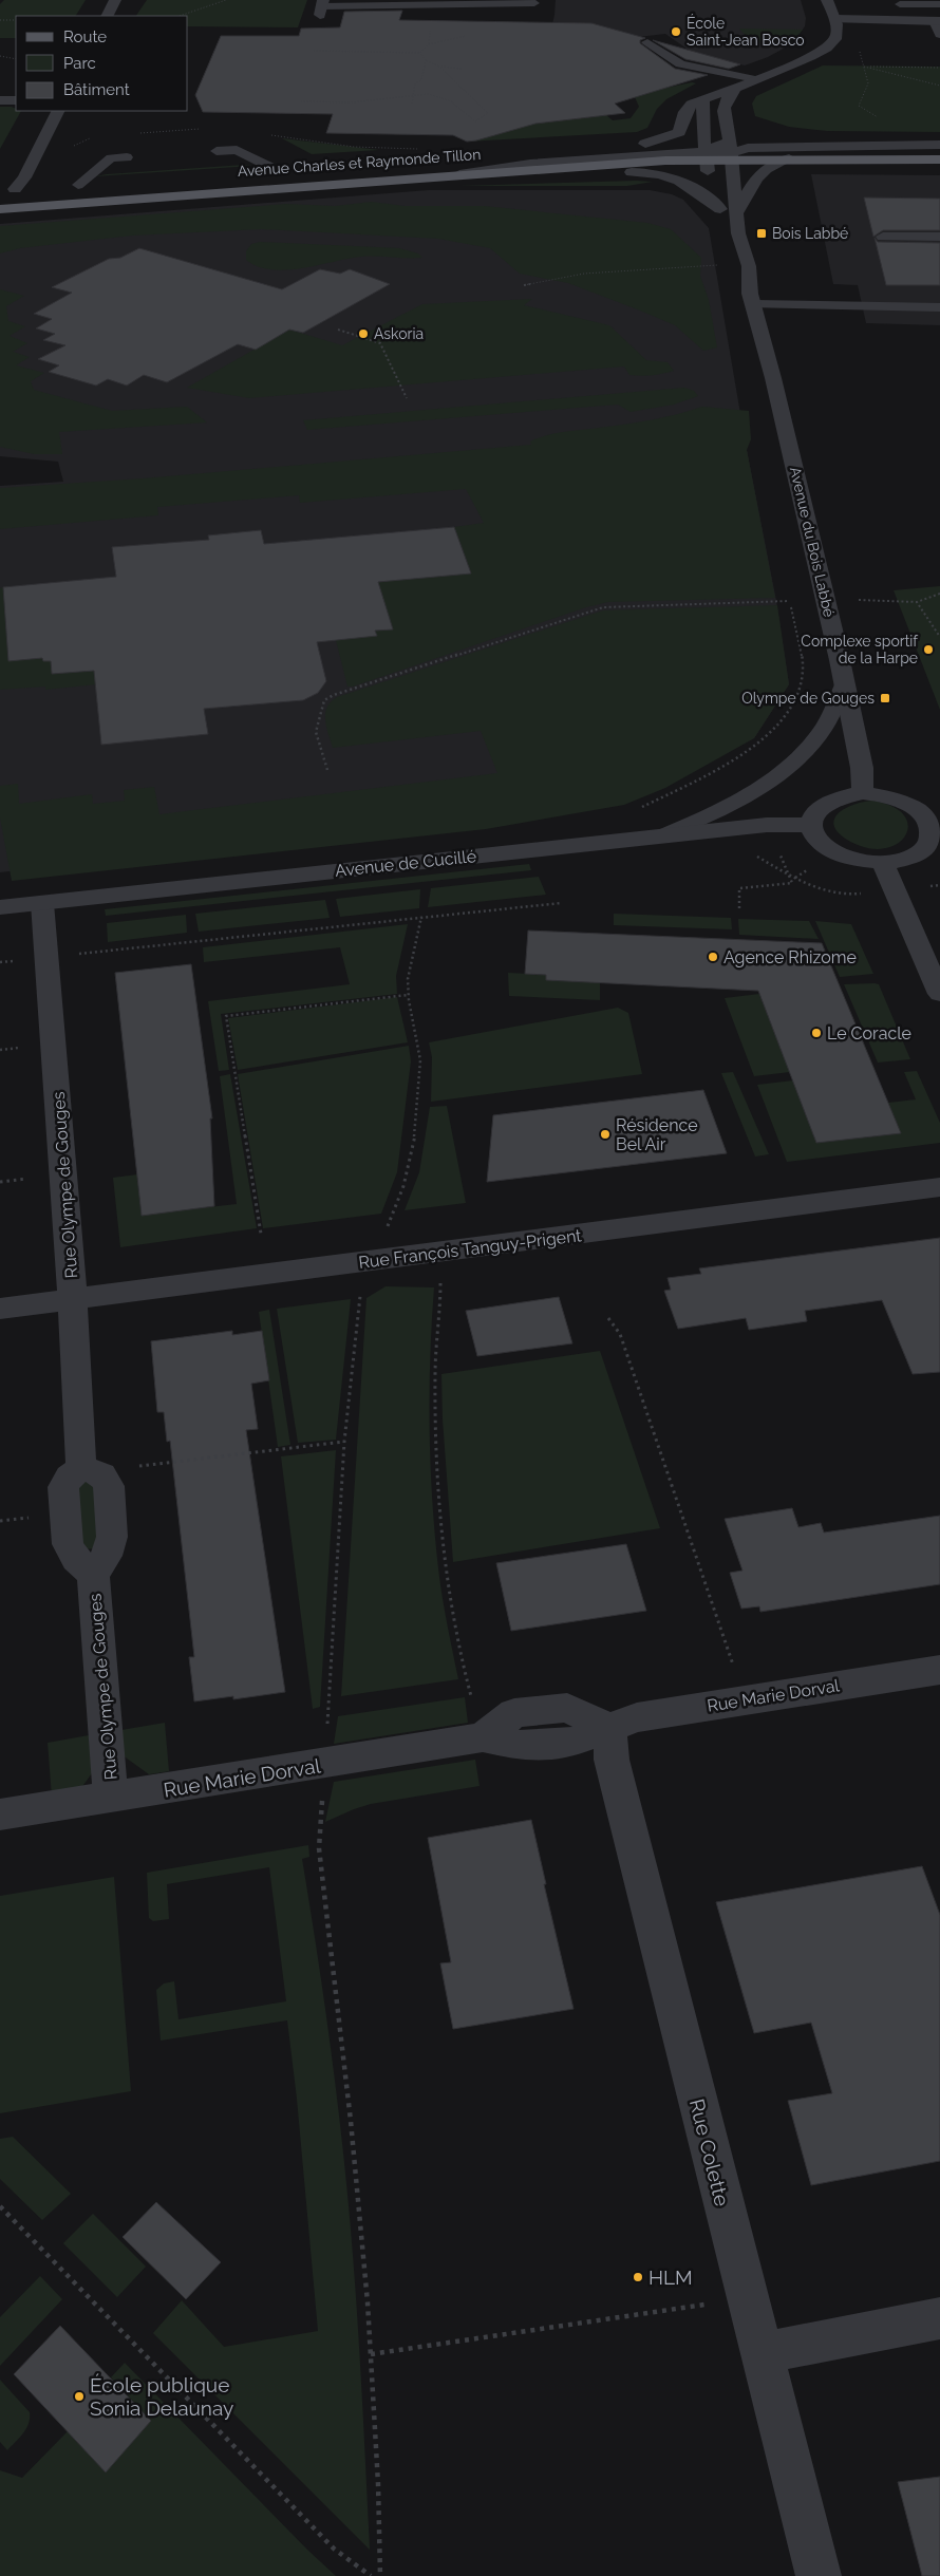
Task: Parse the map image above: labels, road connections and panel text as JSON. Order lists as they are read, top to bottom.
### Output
{
  "streets": {
    "main road": ["Avenue Charles et Raymonde Tillon"],
    "street": [
      "Avenue du Bois Labbé",
      "Avenue de Cucillé",
      "Rue Olympe de Gouges",
      "Rue François Tanguy-Prigent",
      "Rue Marie Dorval",
      "Rue Colette"
    ]
  },
  "crossings": [
    ["Avenue Charles et Raymonde Tillon", "Avenue du Bois Labbé"],
    ["Avenue du Bois Labbé", "Avenue de Cucillé"],
    ["Avenue de Cucillé", "Rue Olympe de Gouges"],
    ["Rue Olympe de Gouges", "Rue François Tanguy-Prigent"],
    ["Rue Olympe de Gouges", "Rue Marie Dorval"],
    ["Rue Marie Dorval", "Rue Colette"]
  ],
  "places": {
    "other": [
      "École Saint-Jean Bosco",
      "Askoria",
      "Complexe sportif de la Harpe",
      "Agence Rhizome",
      "Le Coracle",
      "Résidence Bel Air",
      "HLM",
      "École publique Sonia Delaunay"
    ],
    "transit": ["Bois Labbé", "Olympe de Gouges"]
  },
  "legend": ["Route", "Parc", "Bâtiment"]
}
